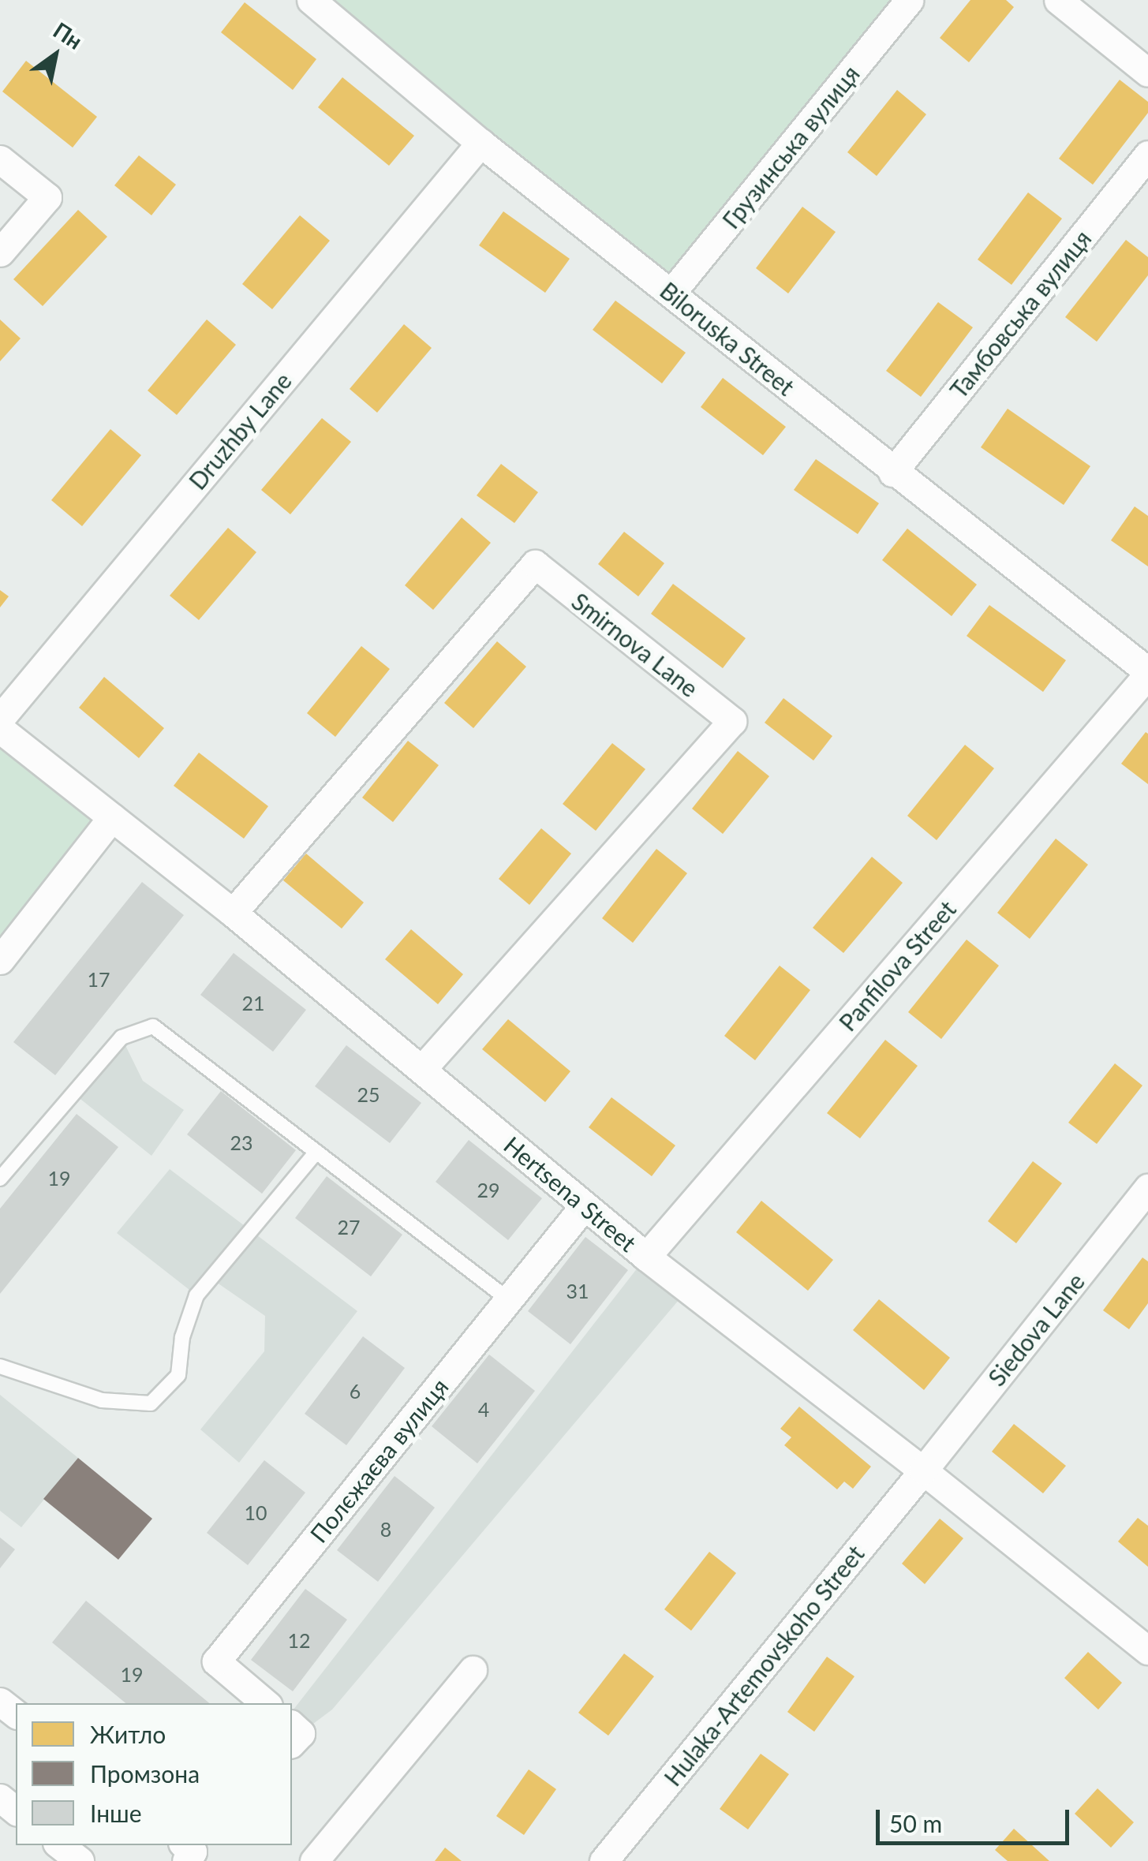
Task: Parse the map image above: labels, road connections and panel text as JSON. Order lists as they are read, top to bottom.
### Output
{
  "streets": {
    "street": [
      "Грузинська вулиця",
      "Тамбовська вулиця",
      "Biloruska Street",
      "Druzhby Lane",
      "Smirnova Lane",
      "Panfilova Street",
      "Hertsena Street",
      "Siedova Lane",
      "Полєжаєва вулиця",
      "Hulaka-Artemovskoho Street"
    ]
  },
  "crossings": [
    ["Грузинська вулиця", "Biloruska Street"],
    ["Тамбовська вулиця", "Biloruska Street"],
    ["Biloruska Street", "Druzhby Lane"],
    ["Biloruska Street", "Panfilova Street"],
    ["Smirnova Lane", "Hertsena Street"],
    ["Panfilova Street", "Hertsena Street"],
    ["Hertsena Street", "Siedova Lane"],
    ["Hertsena Street", "Полєжаєва вулиця"],
    ["Hertsena Street", "Hulaka-Artemovskoho Street"],
    ["Siedova Lane", "Hulaka-Artemovskoho Street"]
  ],
  "house_numbers": [
    "17",
    "21",
    "25",
    "23",
    "19",
    "29",
    "27",
    "31",
    "6",
    "4",
    "10",
    "8",
    "12",
    "19"
  ],
  "legend": ["Житло", "Промзона", "Інше"],
  "scale_bar": "50 m",
  "north": "top right"
}
